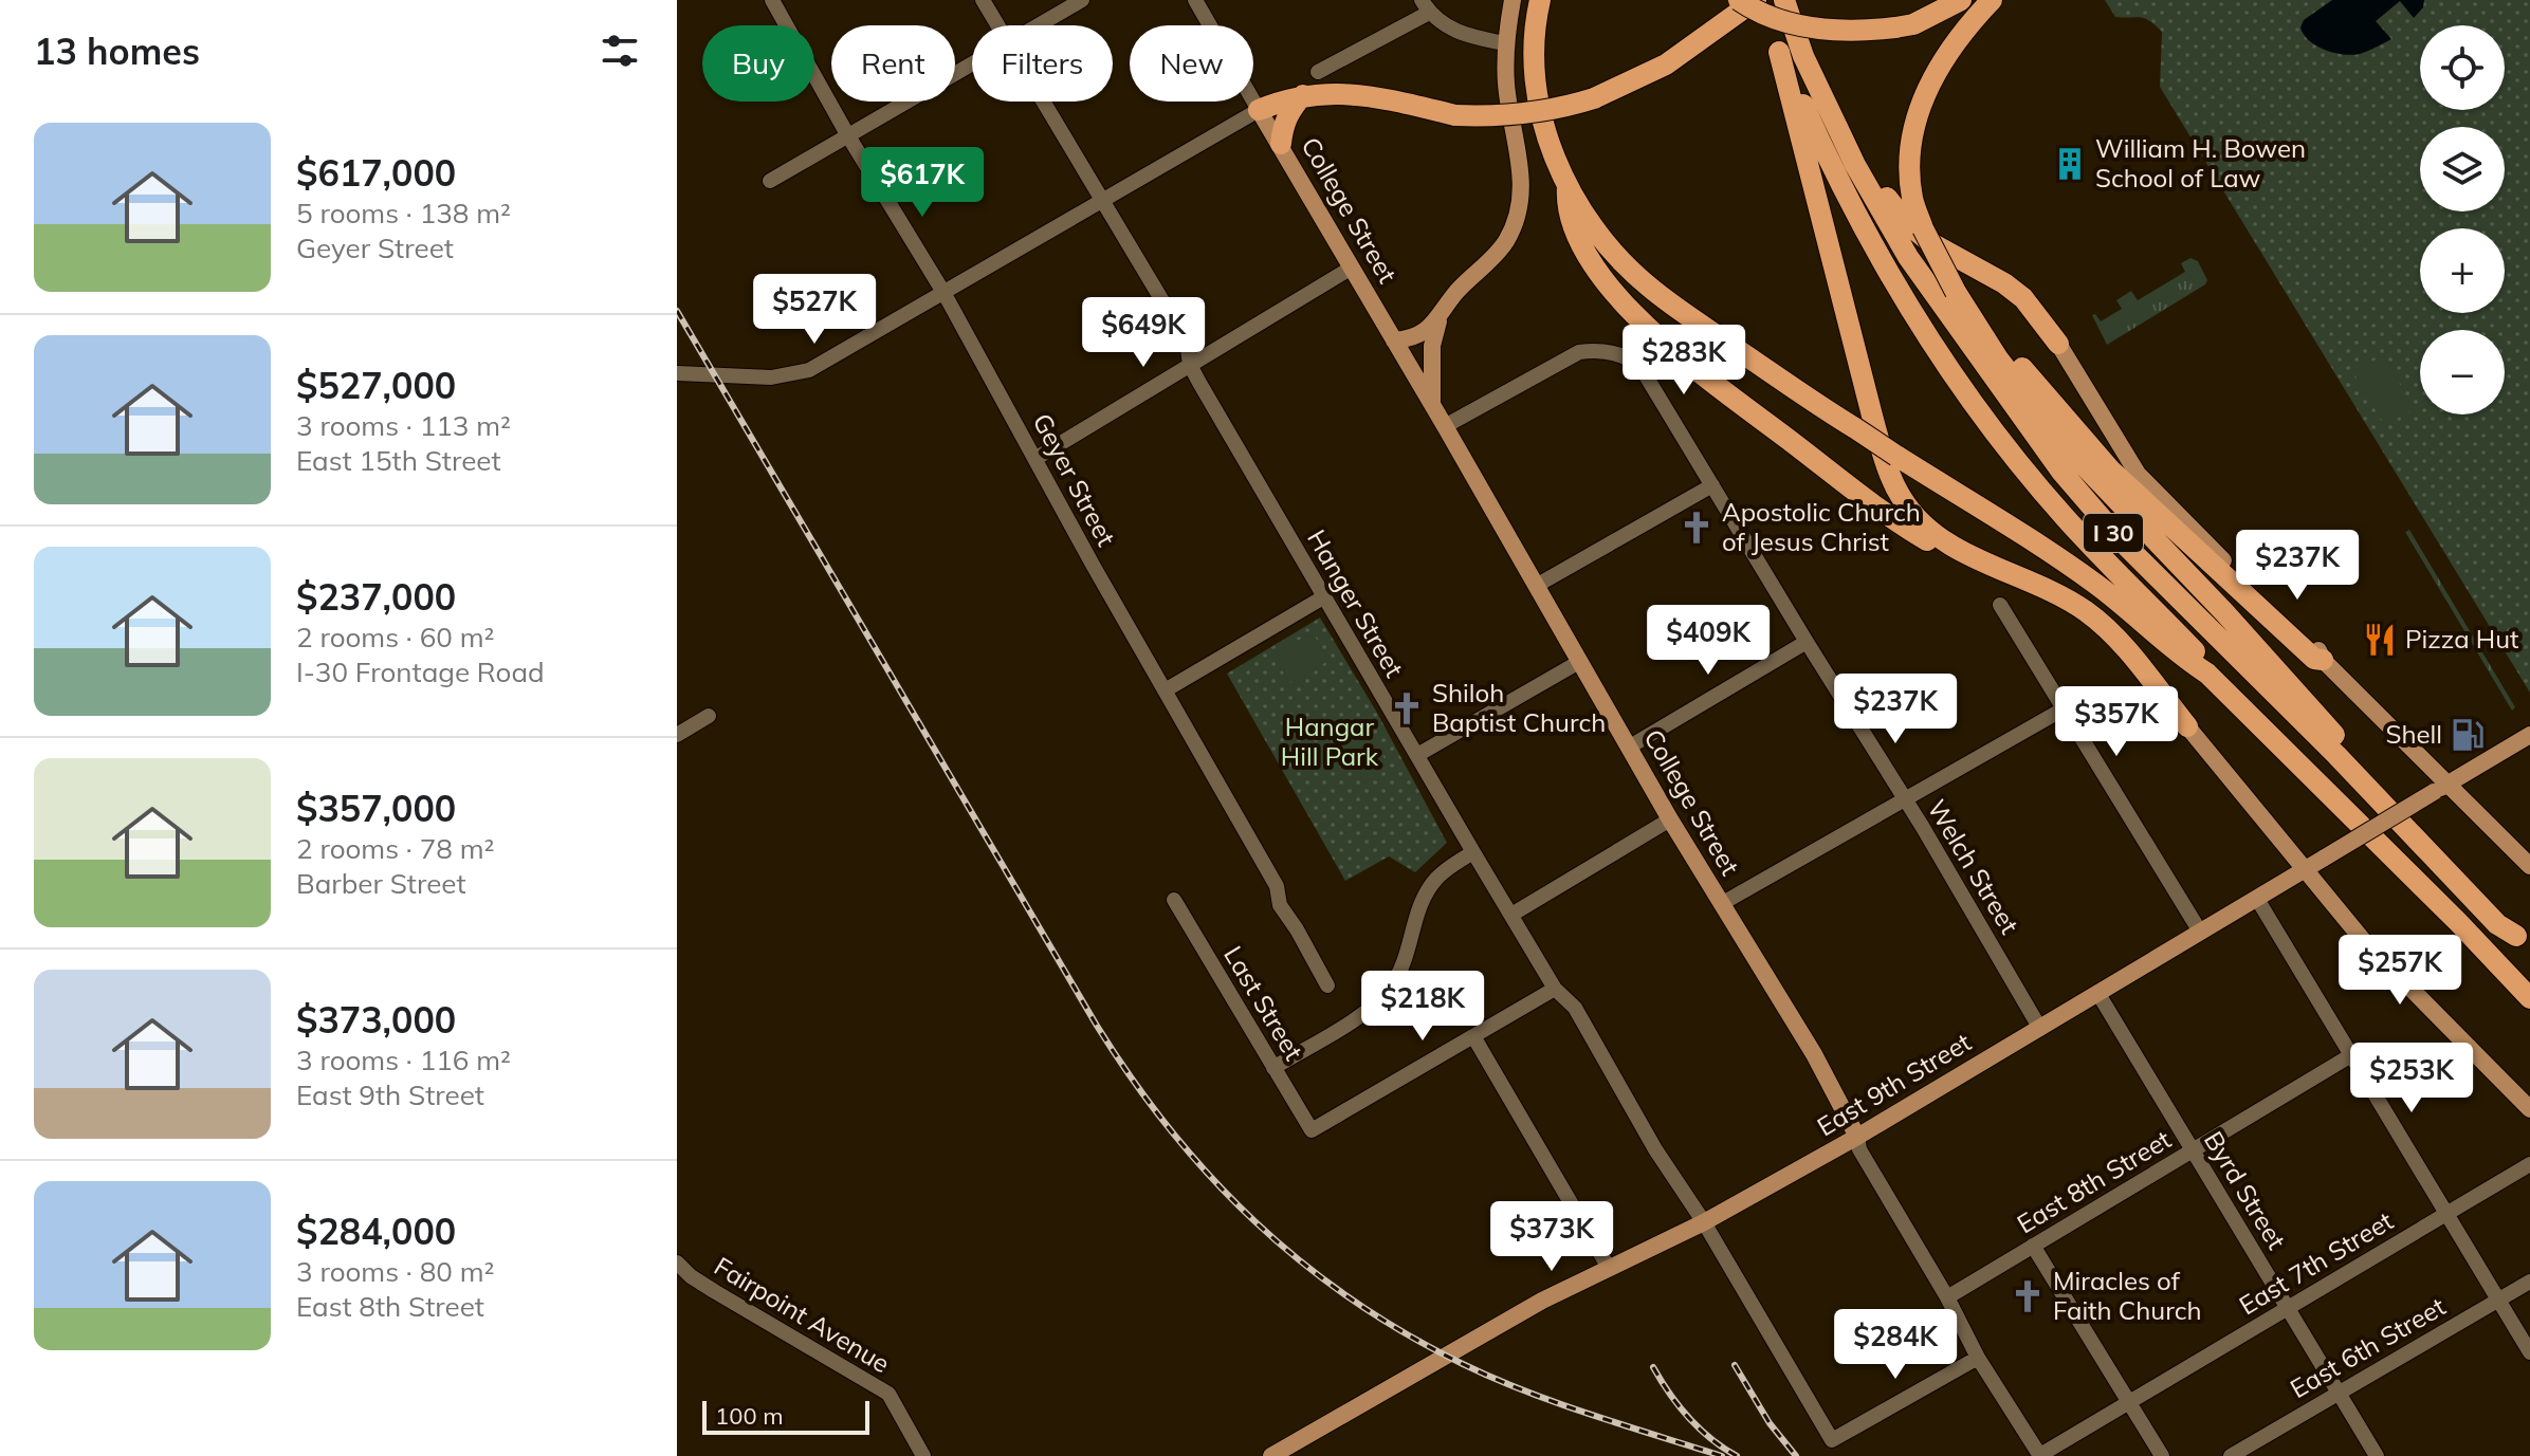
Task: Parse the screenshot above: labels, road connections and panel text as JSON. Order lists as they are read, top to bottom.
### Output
{
  "streets": {
    "highway": ["I 30"],
    "main road": ["College Street", "East 9th Street"],
    "street": [
      "Geyer Street",
      "Hanger Street",
      "Welch Street",
      "Last Street",
      "East 8th Street",
      "Byrd Street",
      "East 7th Street",
      "Fairpoint Avenue",
      "East 6th Street"
    ]
  },
  "crossings": [
    ["College Street", "Hanger Street"],
    ["College Street", "Welch Street"],
    ["College Street", "East 9th Street"],
    ["College Street", "East 8th Street"],
    ["College Street", "East 7th Street"],
    ["Hanger Street", "East 9th Street"],
    ["Welch Street", "East 9th Street"],
    ["East 9th Street", "Byrd Street"],
    ["East 8th Street", "Byrd Street"],
    ["Byrd Street", "East 7th Street"],
    ["Byrd Street", "East 6th Street"]
  ],
  "parks": ["Hangar Hill Park"],
  "places": {
    "building": ["William H. Bowen School of Law"],
    "church": ["Apostolic Church of Jesus Christ", "Shiloh Baptist Church", "Miracles of Faith Church"],
    "restaurant": ["Pizza Hut"],
    "fuel station": ["Shell"]
  },
  "scale_bar": "100 m",
  "page": {
    "heading": "13 homes",
    "map_buttons": ["+", "−"],
    "chip": [
      "Buy",
      "Rent",
      "Filters",
      "New"
    ],
    "list": [
      {
        "name": "$617,000",
        "note": "5 rooms · 138 m² · Geyer Street"
      },
      {
        "name": "$527,000",
        "note": "3 rooms · 113 m² · East 15th Street"
      },
      {
        "name": "$237,000",
        "note": "2 rooms · 60 m² · I-30 Frontage Road"
      },
      {
        "name": "$357,000",
        "note": "2 rooms · 78 m² · Barber Street"
      },
      {
        "name": "$373,000",
        "note": "3 rooms · 116 m² · East 9th Street"
      },
      {
        "name": "$284,000",
        "note": "3 rooms · 80 m² · East 8th Street"
      }
    ],
    "price": [
      "$617K",
      "$527K",
      "$649K",
      "$283K",
      "$237K",
      "$409K",
      "$237K",
      "$357K",
      "$257K",
      "$218K",
      "$253K",
      "$373K",
      "$284K"
    ],
    "scale": "100 m"
  }
}
